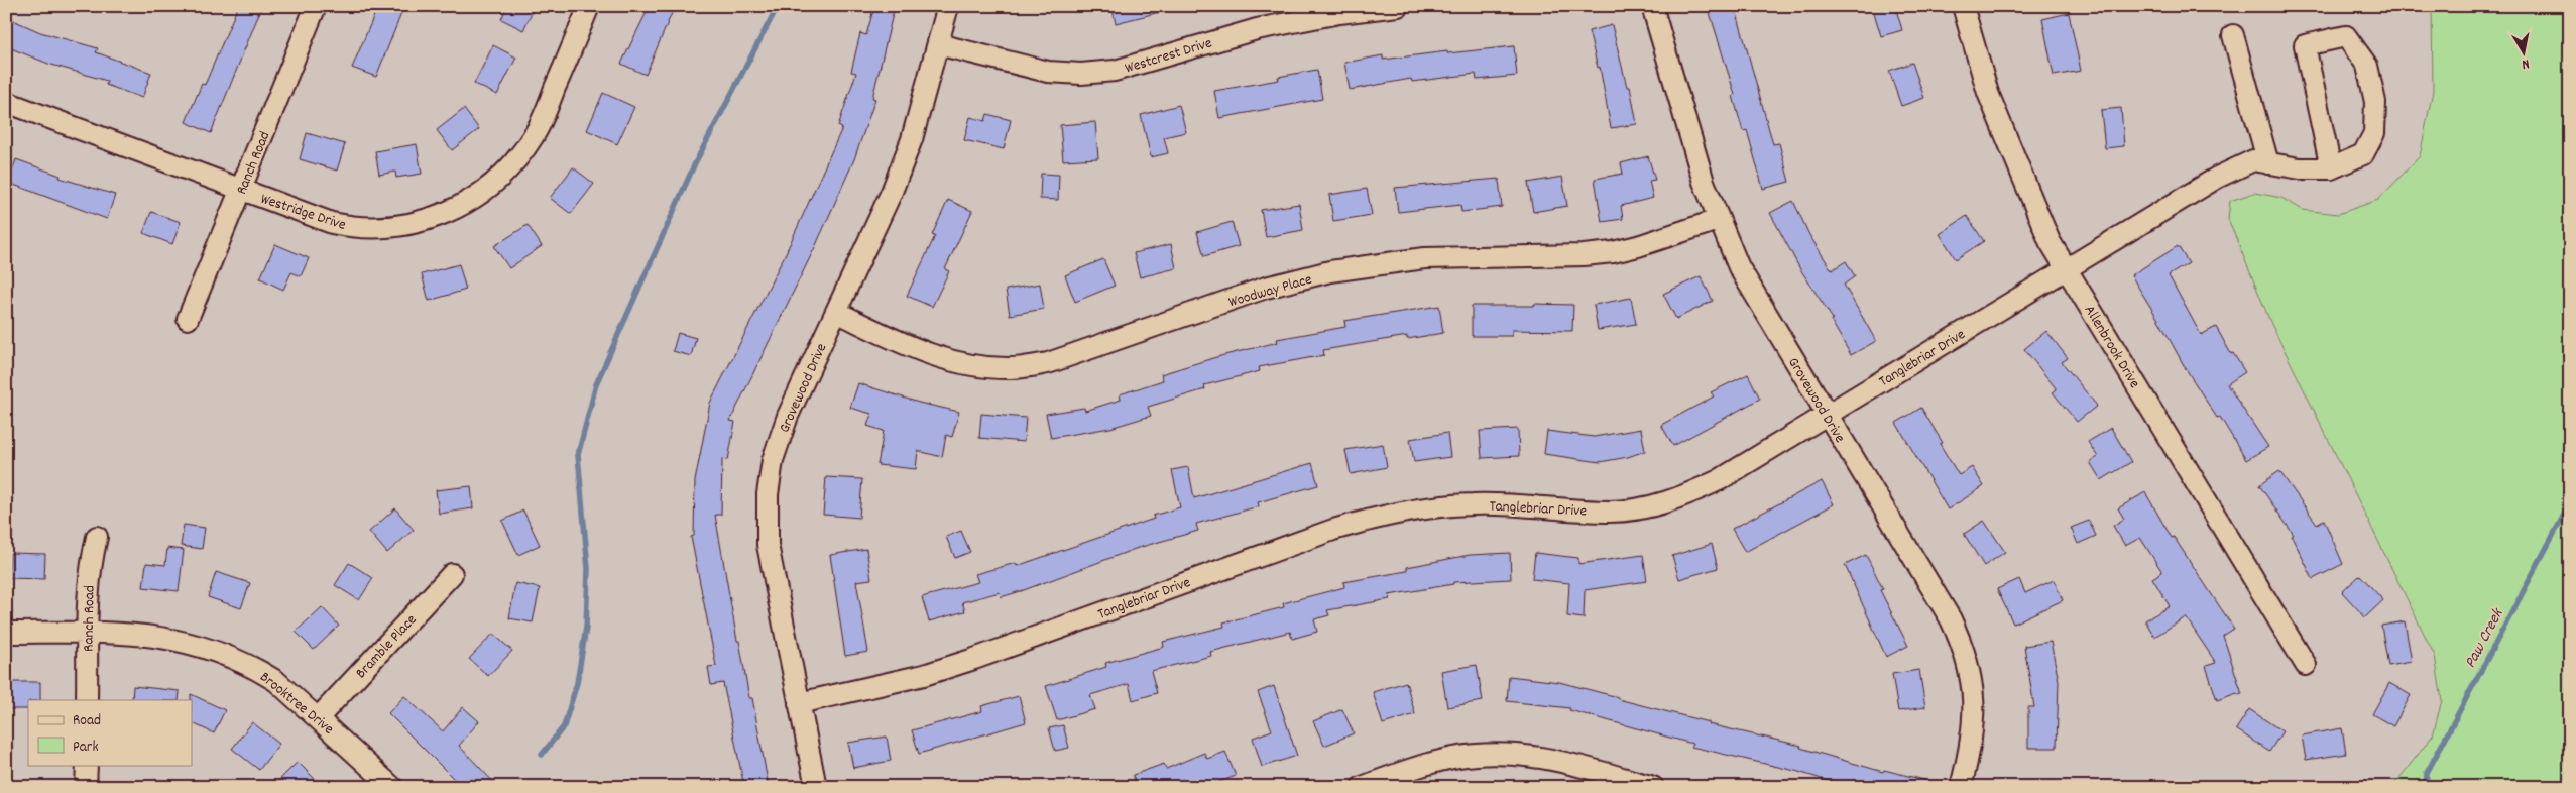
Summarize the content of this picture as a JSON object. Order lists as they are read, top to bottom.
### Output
{
  "streets": {
    "street": [
      "Westcrest Drive",
      "Ranch Road",
      "Westridge Drive",
      "Woodway Place",
      "Allenbrook Drive",
      "Tanglebriar Drive",
      "Grovewood Drive",
      "Bramble Place",
      "Brooktree Drive"
    ]
  },
  "crossings": [
    ["Westcrest Drive", "Grovewood Drive"],
    ["Ranch Road", "Westridge Drive"],
    ["Ranch Road", "Brooktree Drive"],
    ["Woodway Place", "Grovewood Drive"],
    ["Allenbrook Drive", "Tanglebriar Drive"],
    ["Tanglebriar Drive", "Grovewood Drive"],
    ["Bramble Place", "Brooktree Drive"]
  ],
  "water": ["Paw Creek"],
  "legend": ["Road", "Park"],
  "north": "bottom"
}
